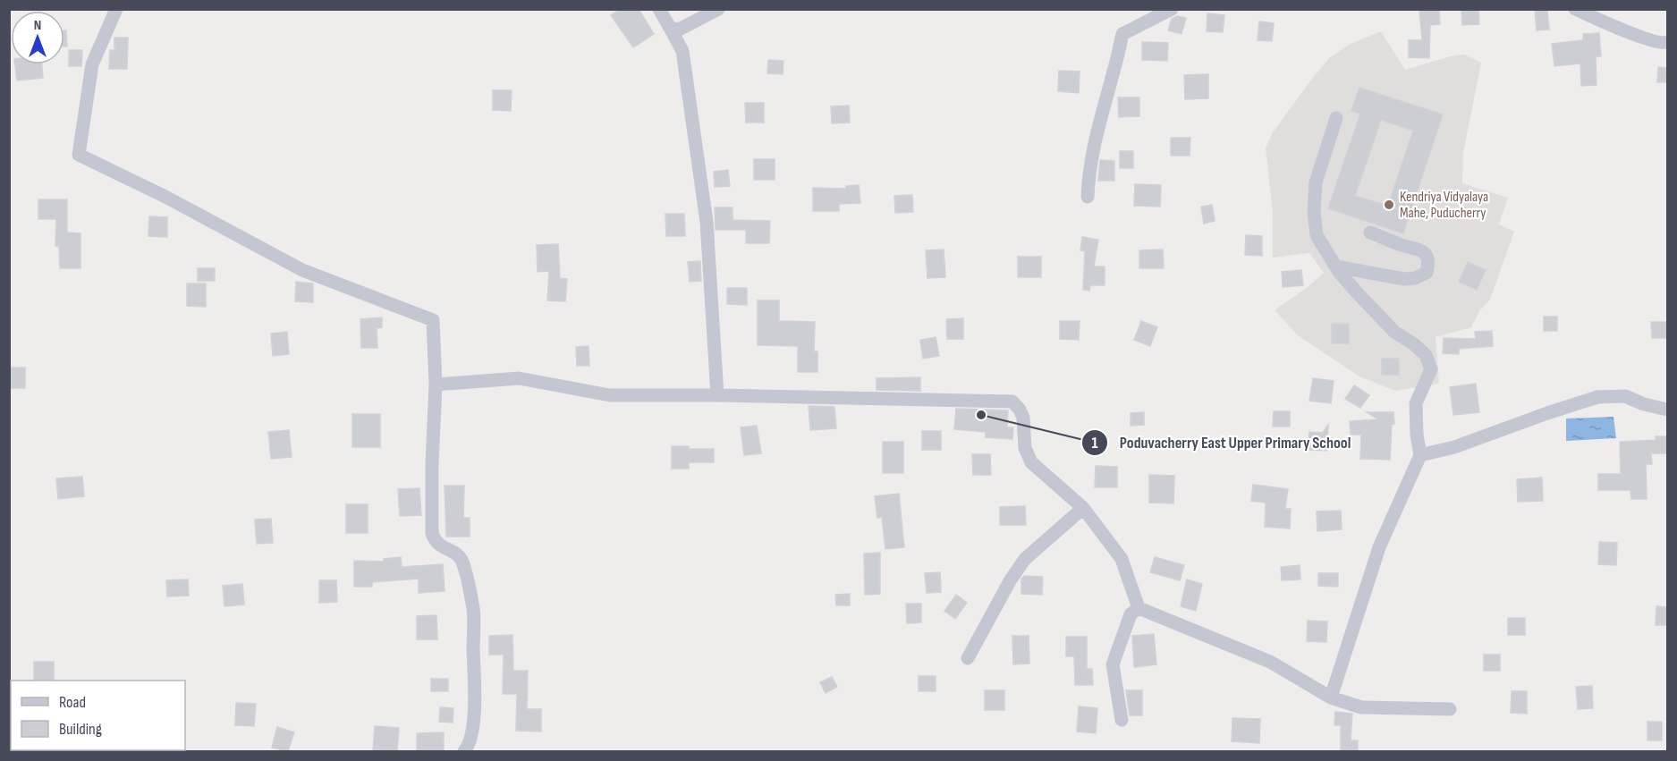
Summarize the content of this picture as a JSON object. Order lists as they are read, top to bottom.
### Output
{
  "places": ["Kendriya Vidyalaya Mahe, Puducherry", "Poduvacherry East Upper Primary School"],
  "legend": ["Road", "Building"],
  "north": "top"
}
